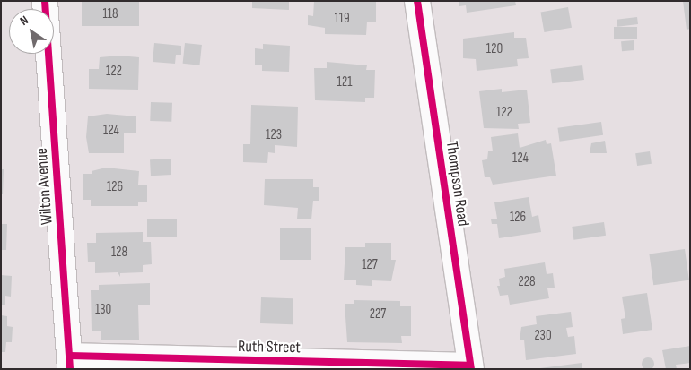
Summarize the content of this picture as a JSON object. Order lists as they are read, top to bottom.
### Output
{
  "streets": {
    "street": ["Thompson Road", "Wilton Avenue", "Ruth Street"]
  },
  "crossings": [
    ["Thompson Road", "Ruth Street"],
    ["Wilton Avenue", "Ruth Street"]
  ],
  "house_numbers": [
    "118",
    "119",
    "120",
    "122",
    "121",
    "122",
    "124",
    "123",
    "124",
    "126",
    "126",
    "128",
    "127",
    "228",
    "130",
    "227",
    "230"
  ],
  "north": "top left"
}
